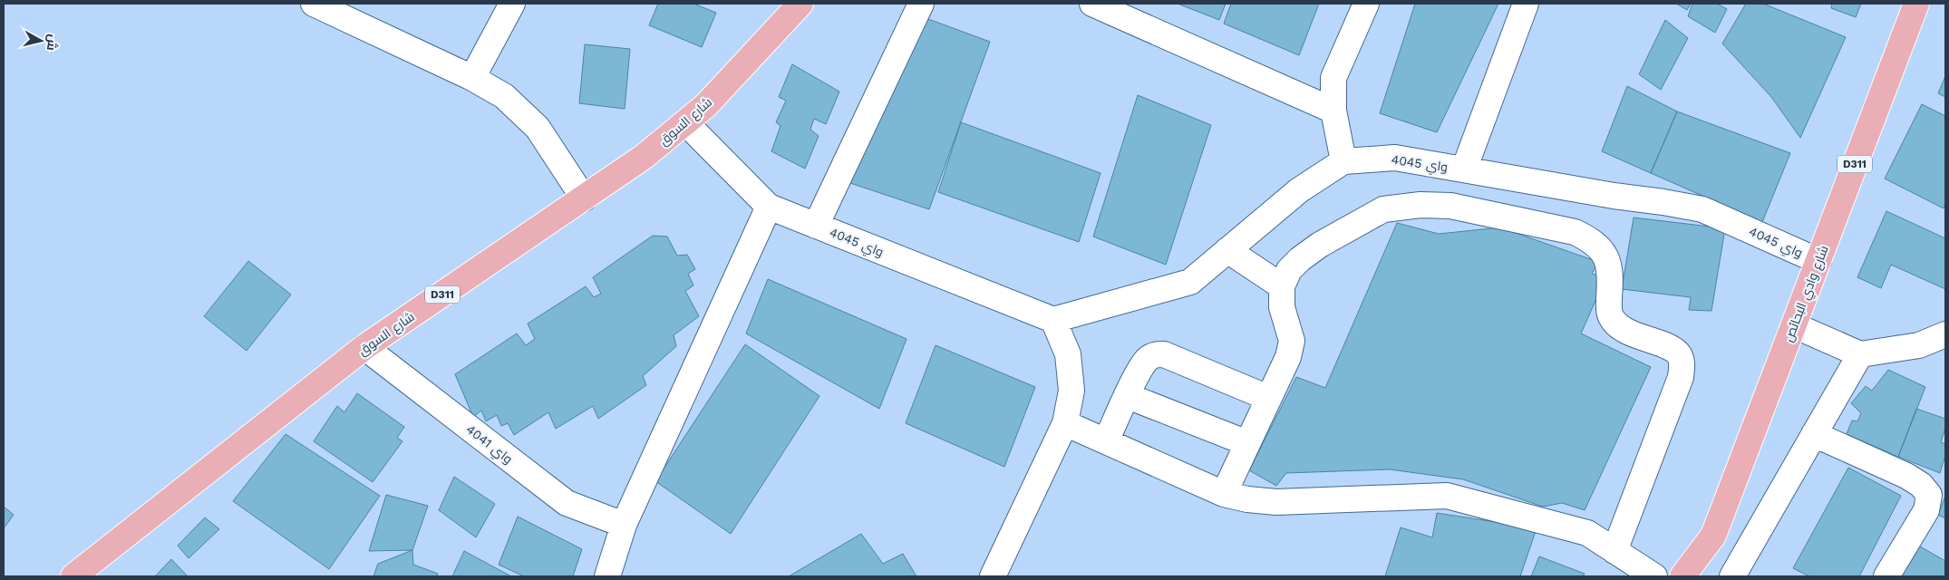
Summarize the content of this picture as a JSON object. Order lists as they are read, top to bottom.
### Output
{
  "streets": {
    "main road": ["شارع السوق", "D311", "شارع وادي البحائص"],
    "street": ["واي 4045", "واي 4041"]
  },
  "crossings": [
    ["شارع السوق", "واي 4045"],
    ["شارع السوق", "واي 4041"],
    ["واي 4045", "شارع وادي البحائص"]
  ],
  "north": "right"
}
